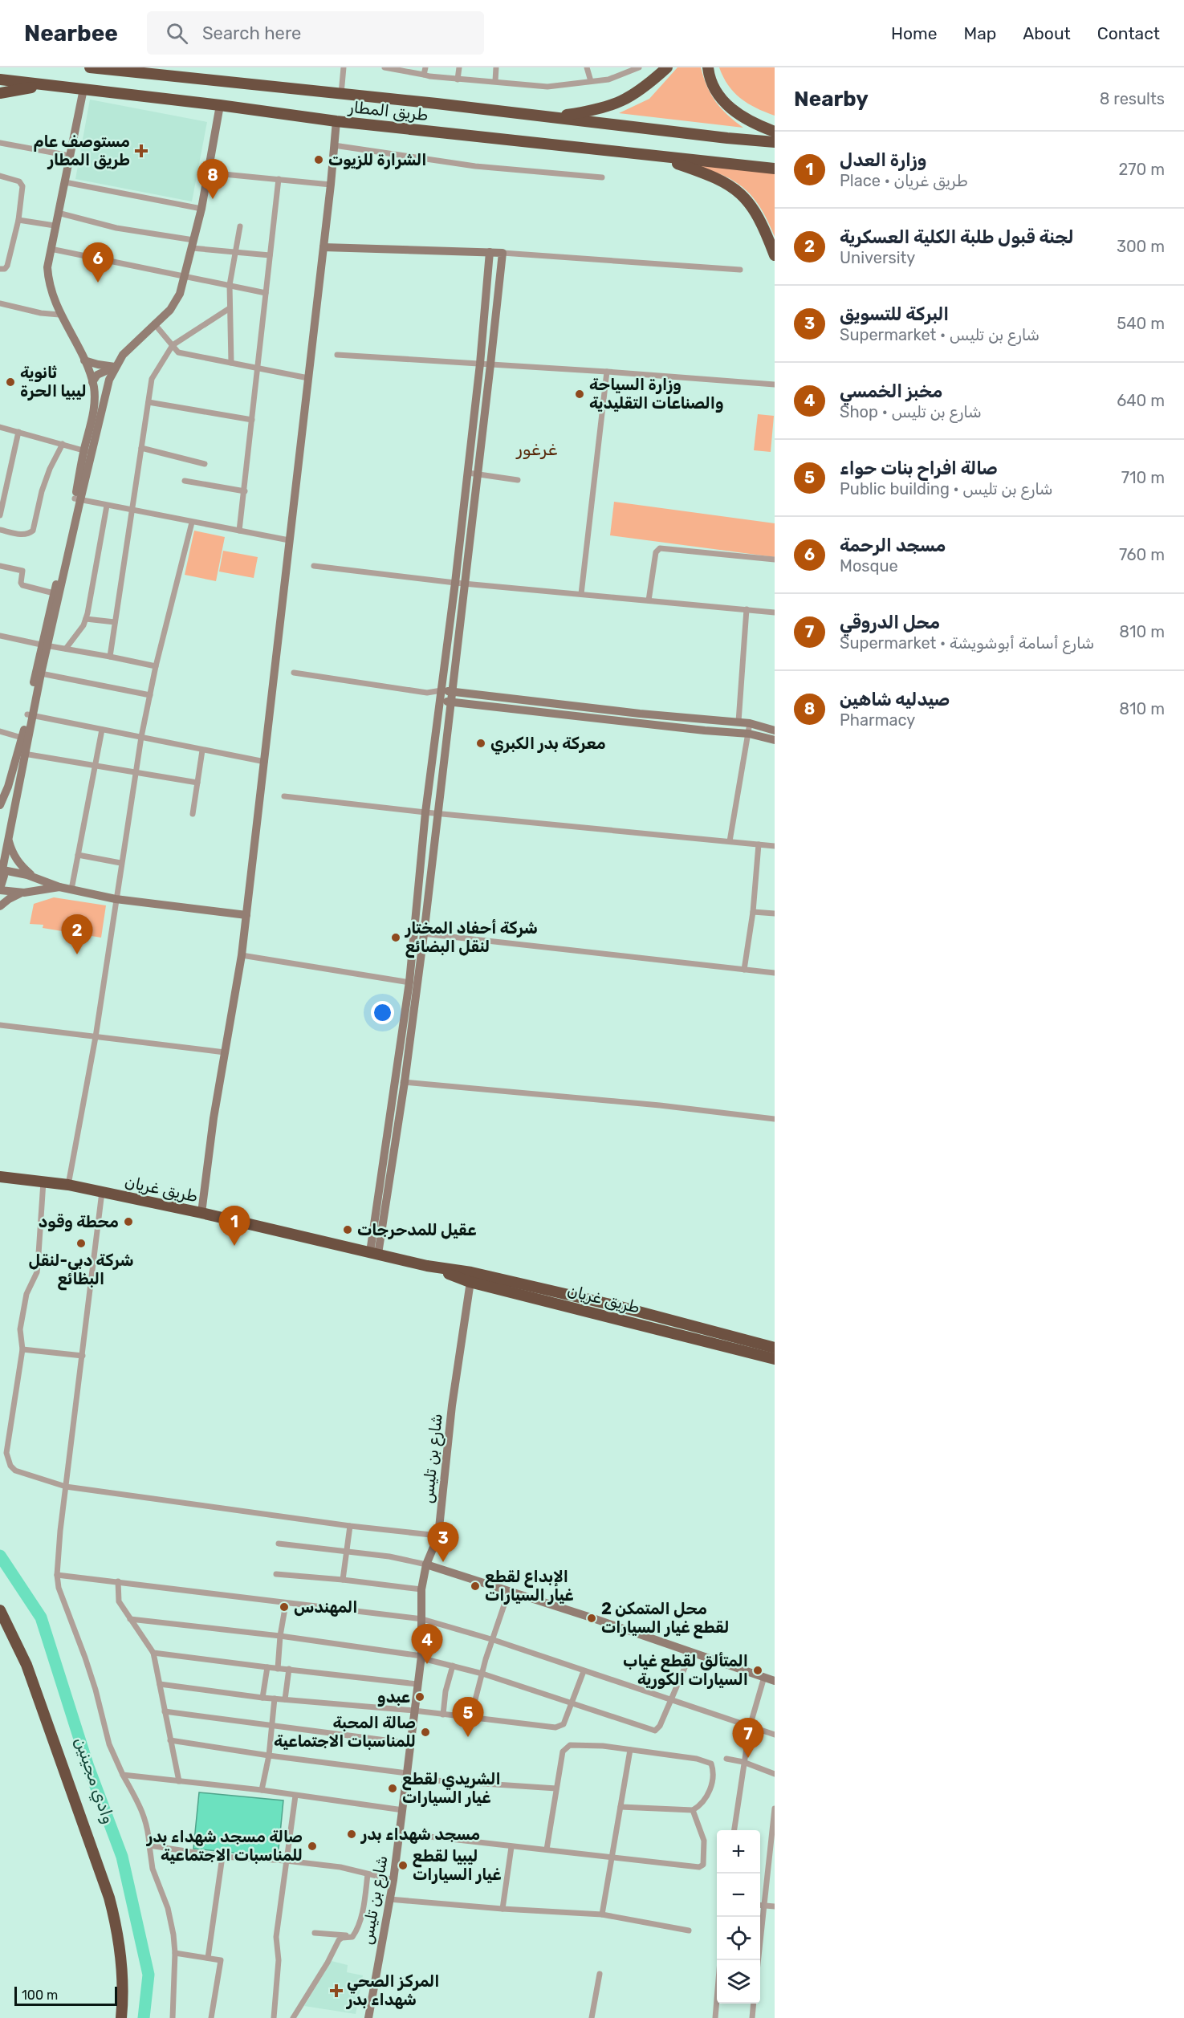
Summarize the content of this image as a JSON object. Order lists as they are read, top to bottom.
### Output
{
  "streets": {
    "highway": ["طريق المطار", "طريق غريان"],
    "street": ["شارع بن تليس"]
  },
  "crossings": [
    ["طريق غريان", "شارع بن تليس"]
  ],
  "districts": ["غرغور"],
  "water": ["وادي مجينين"],
  "places": {
    "health": ["مستوصف عام طريق المطار", "المركز الصحي شهداء بدر"],
    "other": [
      "الشرارة للزيوت",
      "ثانوية ليبيا الحرة",
      "وزارة السياحة والصناعات التقليدية",
      "معركة بدر الكبري",
      "شركة أحفاد المختار لنقل البضائع",
      "محطة وقود",
      "عقيل للمدحرجات",
      "شركة دبي-لنقل البظائع",
      "الإبداع لقطع غيار السيارات",
      "المهندس",
      "محل المتمكن 2 لقطع غيار السيارات",
      "المتألق لقطع غياب السيارات الكورية",
      "عبدو",
      "صالة المحبة للمناسبات الاجتماعية",
      "الشريدي لقطع غيار السيارات",
      "مسجد شهداء بدر",
      "صالة مسجد شهداء بدر للمناسبات الاجتماعية",
      "ليبيا لقطع غيار السيارات"
    ]
  },
  "scale_bar": "100 m",
  "page": {
    "header": "Nearbee",
    "search": "Search here",
    "nav": [
      "Home",
      "Map",
      "About",
      "Contact"
    ],
    "heading": ["Nearby", "8 results"],
    "list": [
      {
        "mark": "1",
        "name": "وزارة العدل",
        "note": "Place · طريق غريان",
        "value": "270 m"
      },
      {
        "mark": "2",
        "name": "لجنة قبول طلبة الكلية العسكرية",
        "note": "University",
        "value": "300 m"
      },
      {
        "mark": "3",
        "name": "البركة للتسويق",
        "note": "Supermarket · شارع بن تليس",
        "value": "540 m"
      },
      {
        "mark": "4",
        "name": "مخبز الخمسي",
        "note": "Shop · شارع بن تليس",
        "value": "640 m"
      },
      {
        "mark": "5",
        "name": "صالة افراح بنات حواء",
        "note": "Public building · شارع بن تليس",
        "value": "710 m"
      },
      {
        "mark": "6",
        "name": "مسجد الرحمة",
        "note": "Mosque",
        "value": "760 m"
      },
      {
        "mark": "7",
        "name": "محل الدروقي",
        "note": "Supermarket · شارع أسامة أبوشويشة",
        "value": "810 m"
      },
      {
        "mark": "8",
        "name": "صيدليه شاهين",
        "note": "Pharmacy",
        "value": "810 m"
      }
    ],
    "pins": [
      "8",
      "6",
      "2",
      "1",
      "3",
      "4",
      "5",
      "7"
    ],
    "map_buttons": ["+", "−"],
    "scale": "100 m"
  }
}
